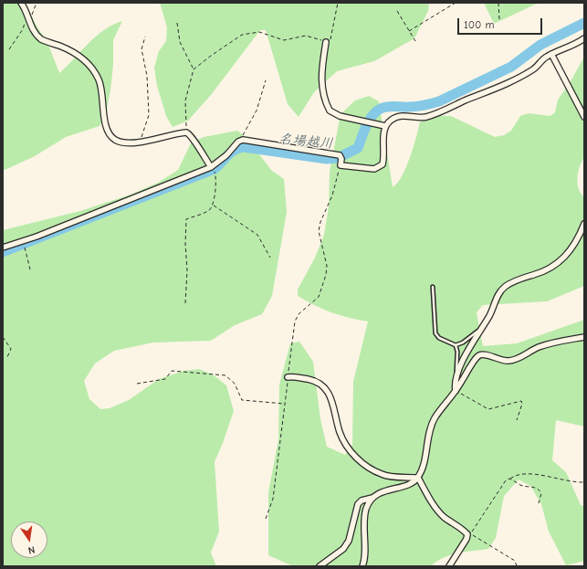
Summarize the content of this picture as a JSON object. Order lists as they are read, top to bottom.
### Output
{
  "water": ["名場越川"],
  "scale_bar": "100 m",
  "north": "bottom"
}
